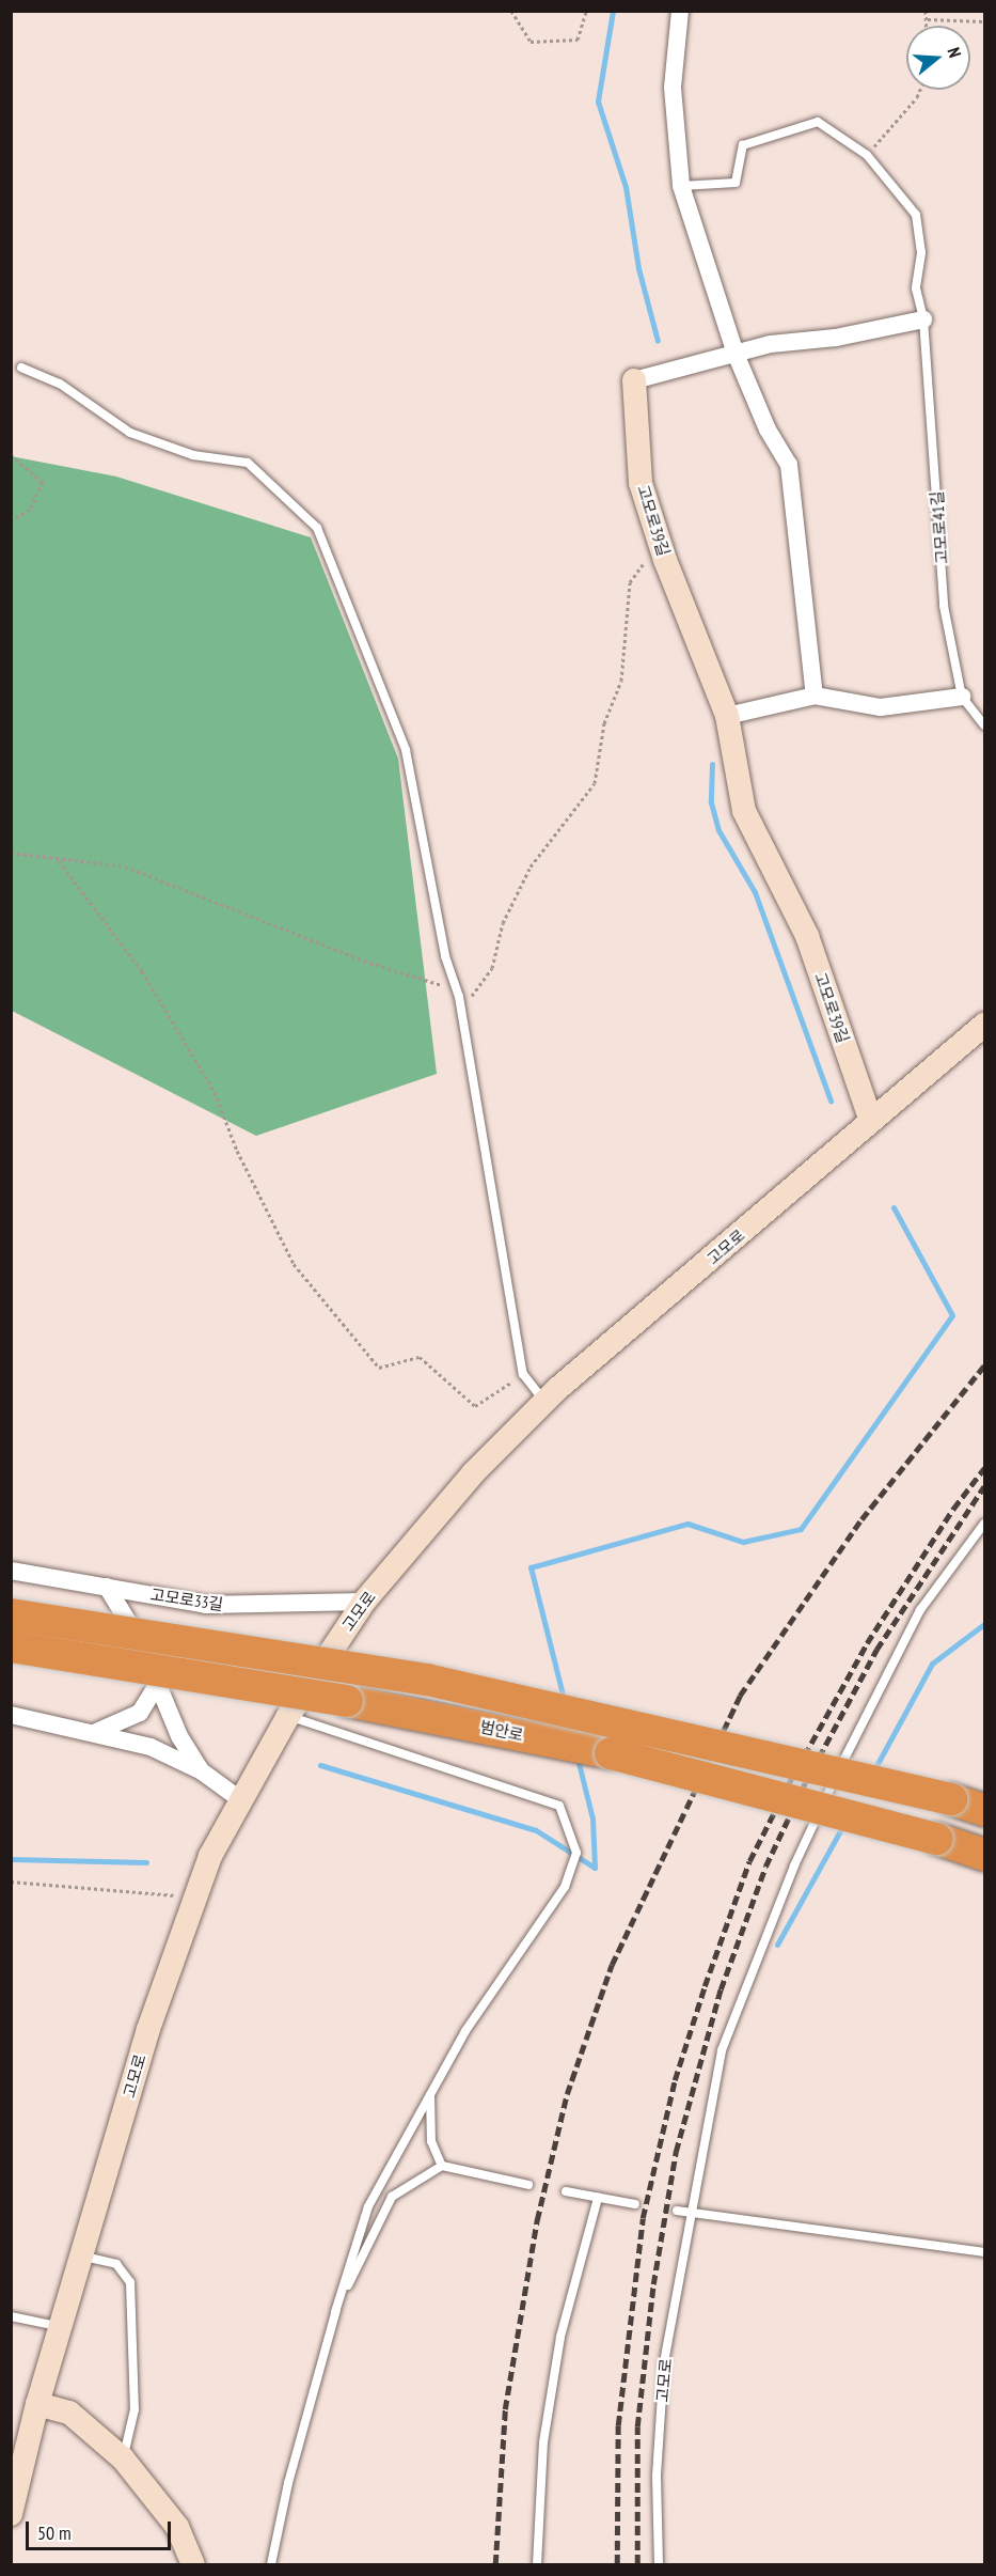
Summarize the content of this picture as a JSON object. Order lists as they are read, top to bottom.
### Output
{
  "streets": {
    "highway": ["범안로"],
    "main road": ["고모로39길", "고모로"],
    "street": ["고모로33길"],
    "lane": ["고모로41길"]
  },
  "crossings": [
    ["고모로39길", "고모로"],
    ["고모로", "고모로33길"]
  ],
  "scale_bar": "50 m",
  "north": "right"
}
